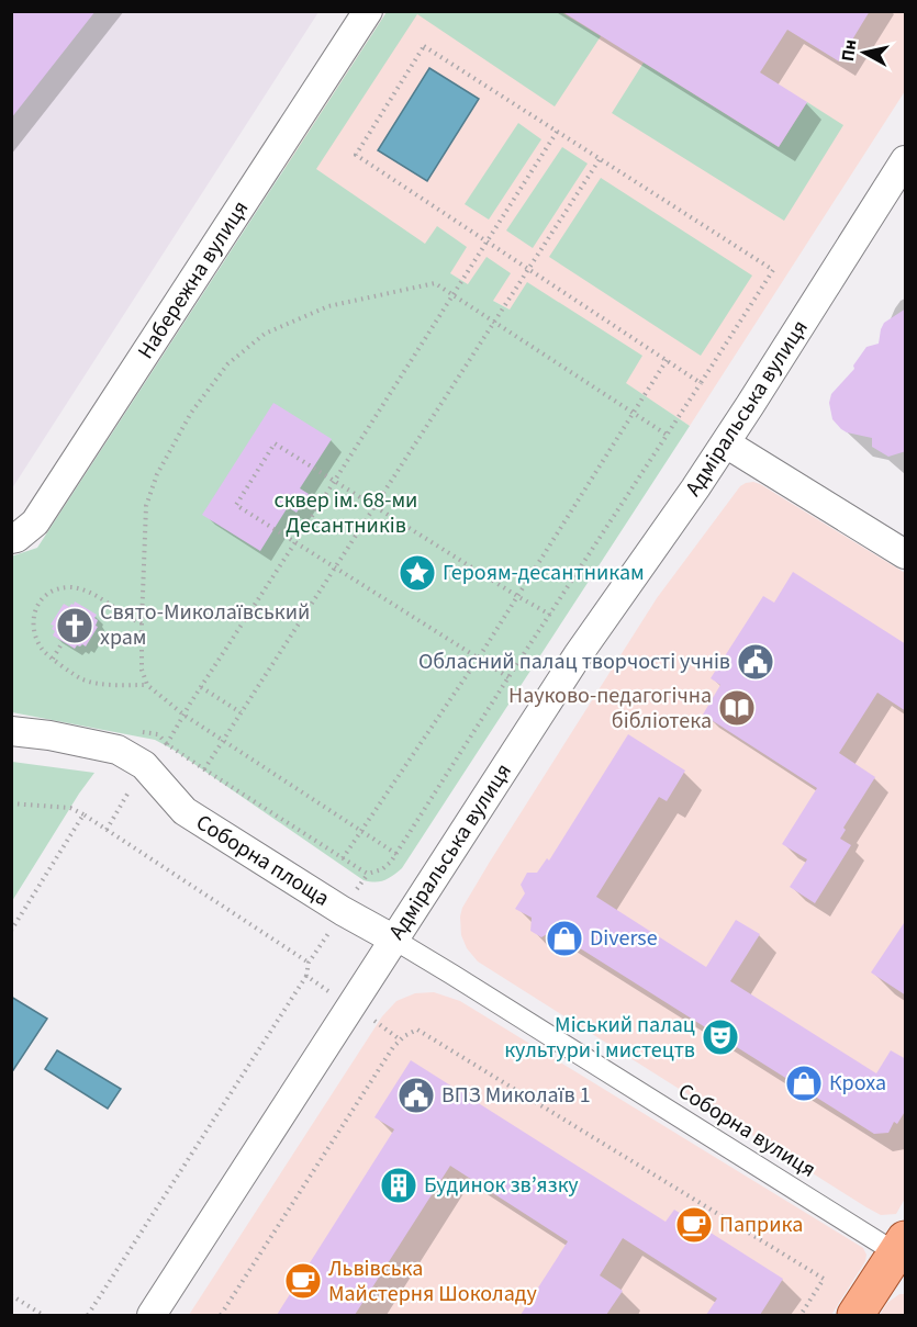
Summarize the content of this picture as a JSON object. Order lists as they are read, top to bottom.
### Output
{
  "streets": {
    "street": [
      "Набережна вулиця",
      "Адміральська вулиця",
      "Соборна площа",
      "Соборна вулиця"
    ]
  },
  "crossings": [
    ["Адміральська вулиця", "Соборна площа"],
    ["Адміральська вулиця", "Соборна вулиця"],
    ["Соборна площа", "Соборна вулиця"]
  ],
  "parks": ["сквер ім. 68-ми Десантників"],
  "places": {
    "place": ["Героям-десантникам"],
    "church": ["Свято-Миколаївський храм"],
    "public building": ["Обласний палац творчості учнів", "ВПЗ Миколаїв 1"],
    "library": ["Науково-педагогічна бібліотека"],
    "shop": ["Diverse", "Кроха"],
    "theatre": ["Міський палац культури і мистецтв"],
    "building": ["Будинок зв’язку"],
    "cafe": ["Паприка", "Львівська Майстерня Шоколаду"]
  },
  "north": "left"
}
